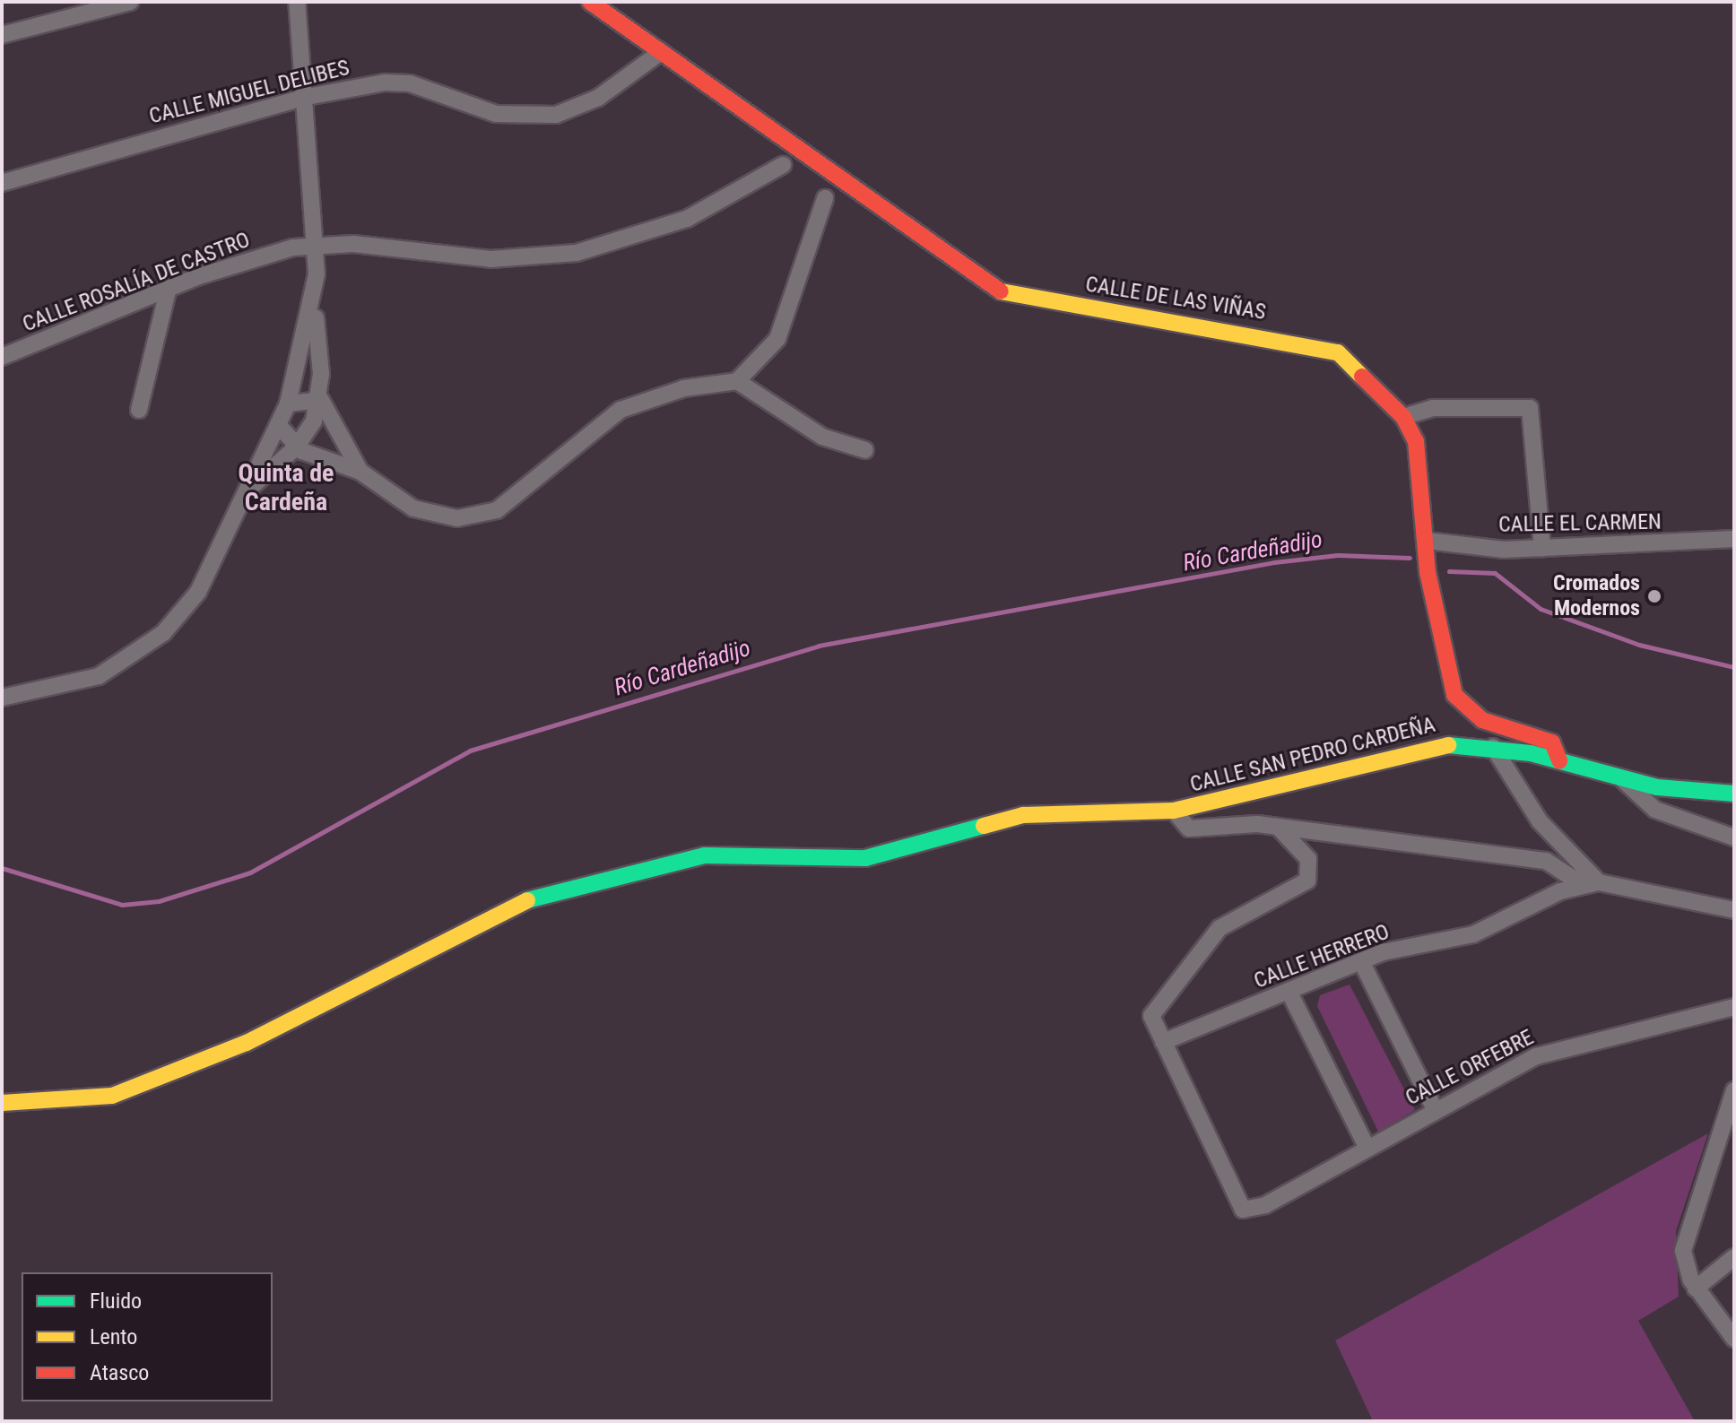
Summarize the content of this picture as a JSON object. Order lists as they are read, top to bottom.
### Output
{
  "streets": {
    "main road": ["CALLE DE LAS VIÑAS", "CALLE SAN PEDRO CARDEÑA"],
    "street": [
      "CALLE MIGUEL DELIBES",
      "CALLE ROSALÍA DE CASTRO",
      "CALLE EL CARMEN",
      "CALLE HERRERO",
      "CALLE ORFEBRE"
    ]
  },
  "crossings": [
    ["CALLE MIGUEL DELIBES", "CALLE DE LAS VIÑAS"],
    ["CALLE DE LAS VIÑAS", "CALLE EL CARMEN"],
    ["CALLE DE LAS VIÑAS", "CALLE SAN PEDRO CARDEÑA"],
    ["CALLE HERRERO", "CALLE ORFEBRE"]
  ],
  "districts": ["Quinta de Cardeña"],
  "water": ["Río Cardeñadijo"],
  "places": ["Cromados Modernos"],
  "legend": ["Fluido", "Lento", "Atasco"]
}
